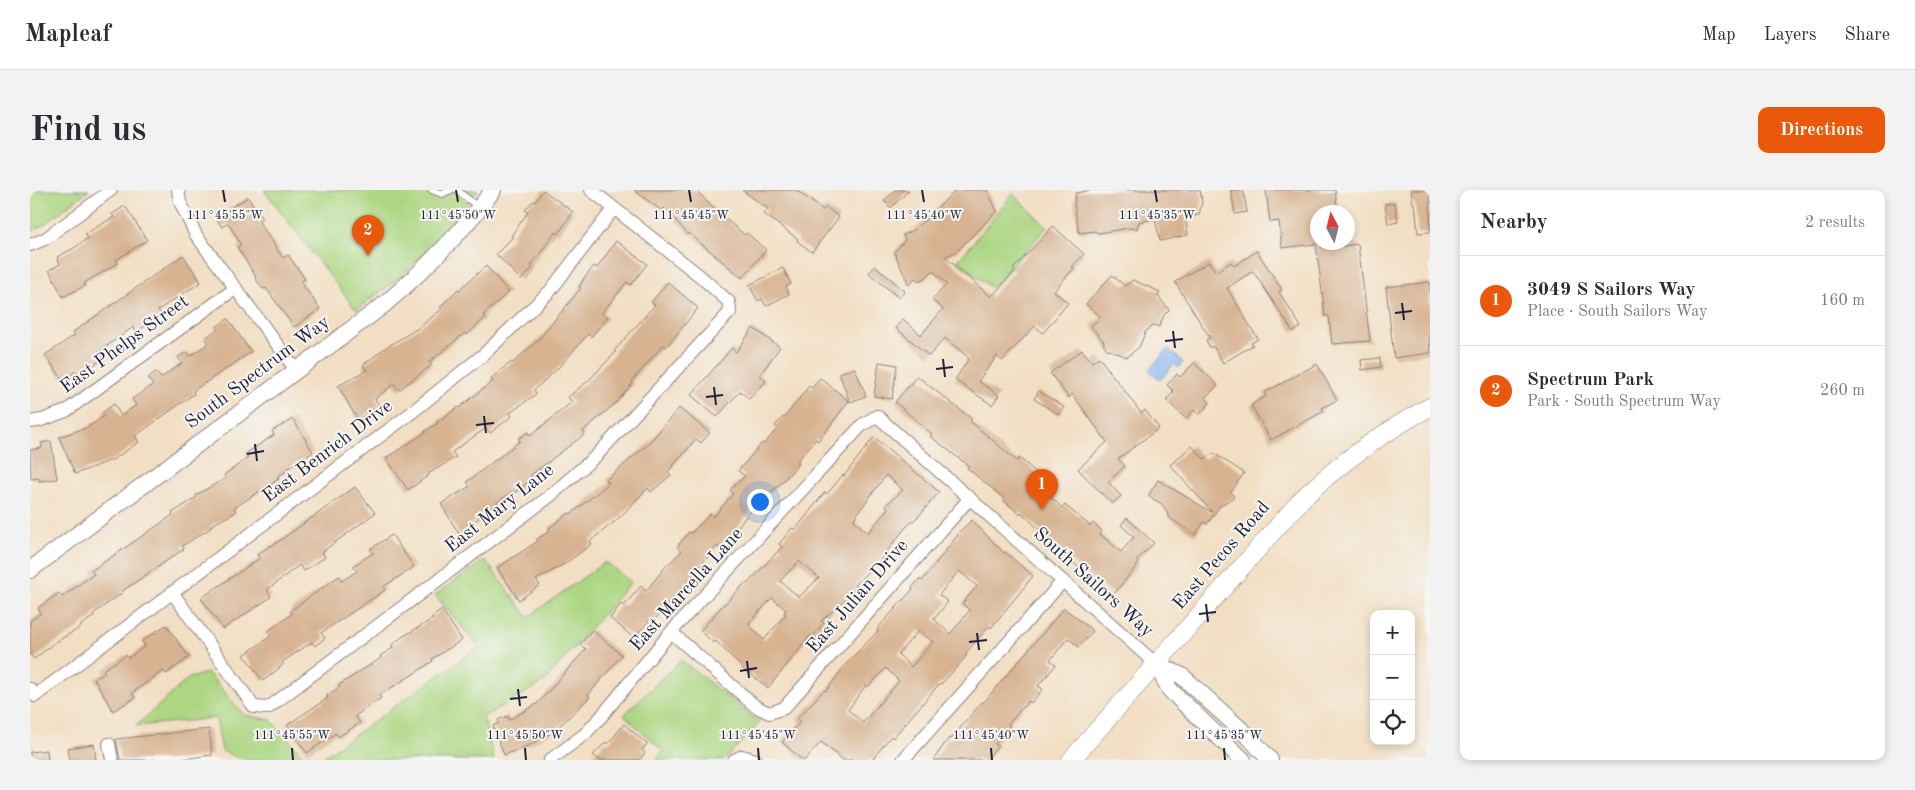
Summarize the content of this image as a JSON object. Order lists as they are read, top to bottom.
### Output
{
  "streets": {
    "main road": ["East Pecos Road"],
    "street": [
      "East Phelps Street",
      "South Spectrum Way",
      "East Benrich Drive",
      "East Mary Lane",
      "South Sailors Way",
      "East Marcella Lane",
      "East Julian Drive"
    ]
  },
  "crossings": [
    ["East Benrich Drive", "East Mary Lane"],
    ["East Pecos Road", "South Sailors Way"],
    ["South Sailors Way", "East Marcella Lane"],
    ["South Sailors Way", "East Julian Drive"],
    ["East Marcella Lane", "East Julian Drive"]
  ],
  "north": "top",
  "page": {
    "header": "Mapleaf",
    "nav": ["Map", "Layers", "Share"],
    "buttons": "Directions",
    "title": "Find us",
    "heading": ["Nearby", "2 results"],
    "pins": ["2", "1"],
    "list": [
      {
        "mark": "1",
        "name": "3049 S Sailors Way",
        "note": "Place · South Sailors Way",
        "value": "160 m"
      },
      {
        "mark": "2",
        "name": "Spectrum Park",
        "note": "Park · South Spectrum Way",
        "value": "260 m"
      }
    ],
    "map_buttons": ["+", "−"]
  },
  "coordinates": [
    "111°45'55\"W",
    "111°45'50\"W",
    "111°45'45\"W",
    "111°45'40\"W",
    "111°45'35\"W"
  ]
}
